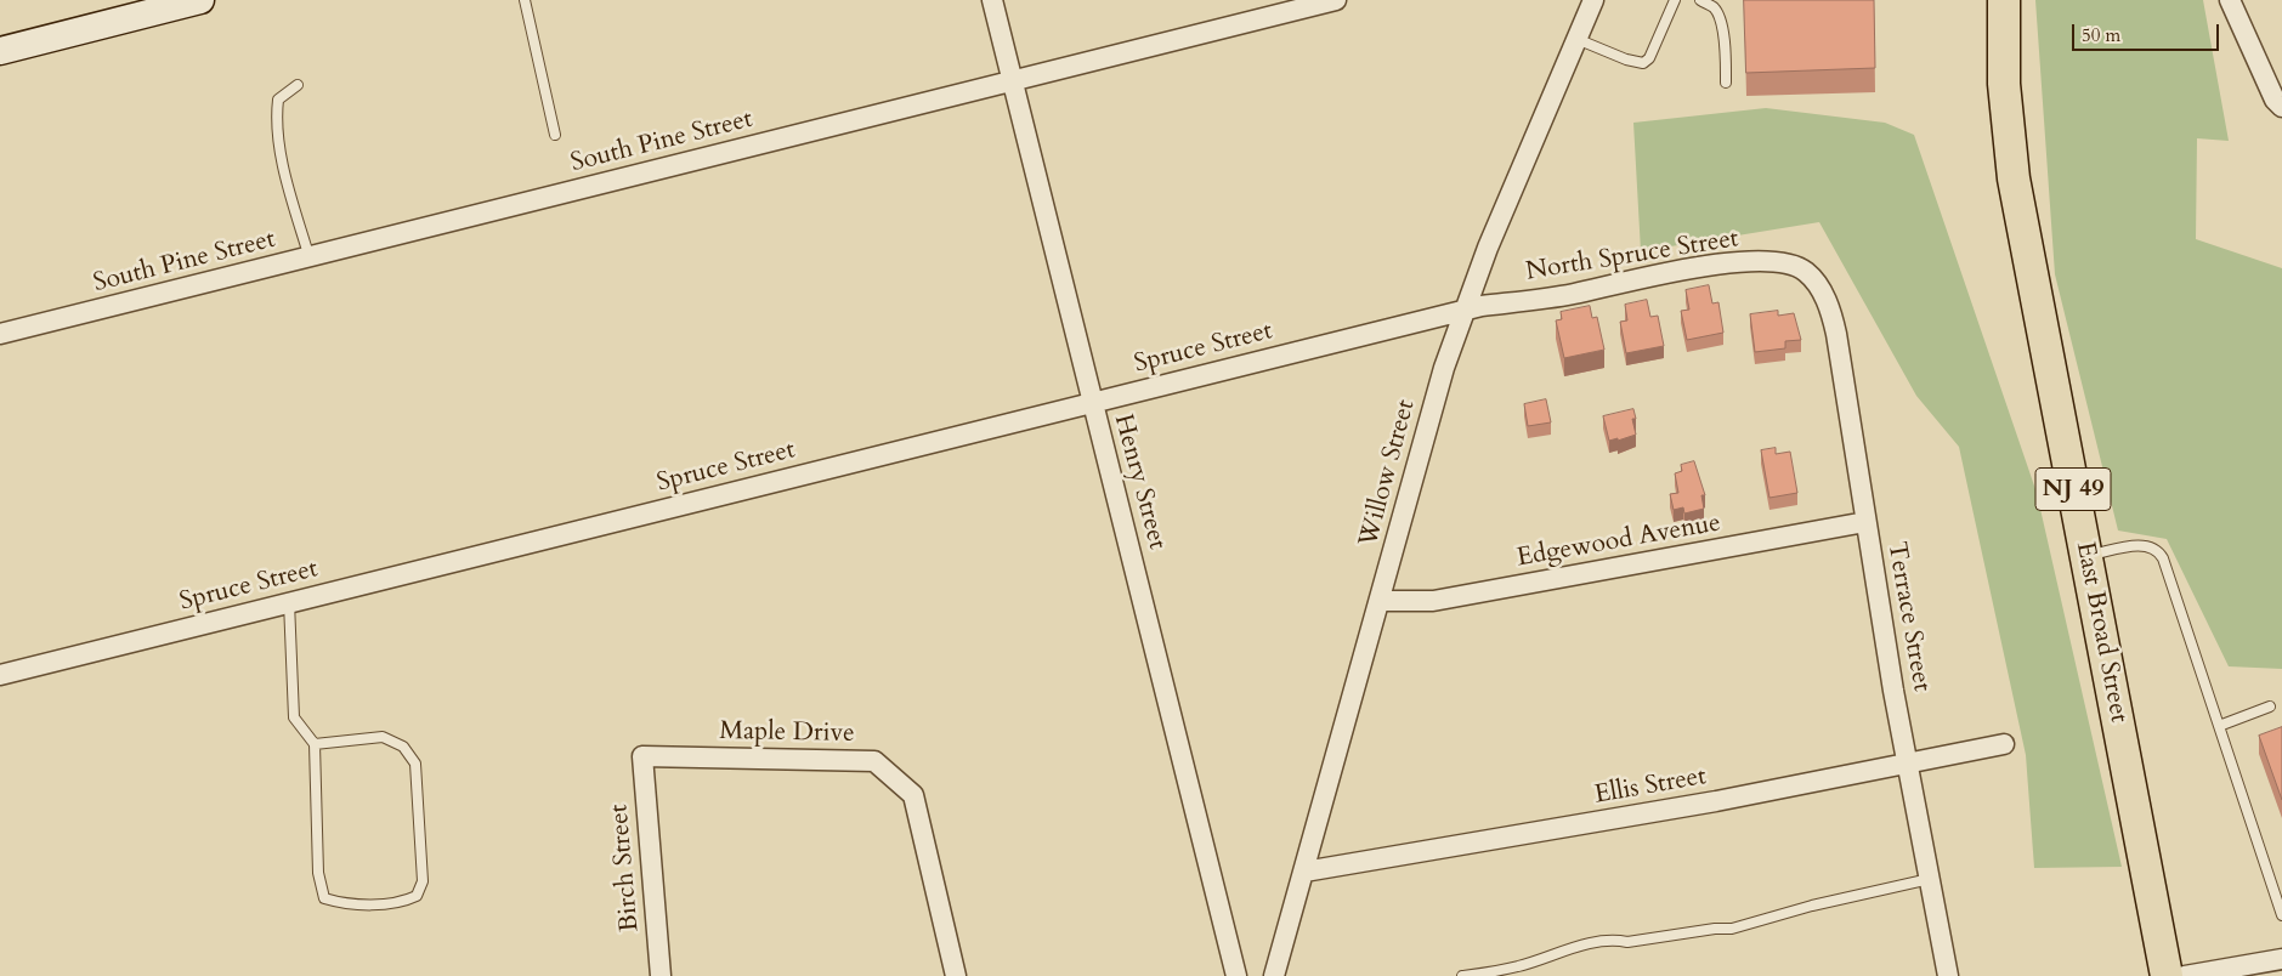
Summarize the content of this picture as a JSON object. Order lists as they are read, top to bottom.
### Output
{
  "streets": {
    "highway": ["NJ 49", "East Broad Street"],
    "street": [
      "South Pine Street",
      "North Spruce Street",
      "Spruce Street",
      "Willow Street",
      "Henry Street",
      "Edgewood Avenue",
      "Terrace Street",
      "Maple Drive",
      "Ellis Street",
      "Birch Street"
    ]
  },
  "crossings": [
    ["South Pine Street", "Henry Street"],
    ["North Spruce Street", "Spruce Street"],
    ["North Spruce Street", "Willow Street"],
    ["North Spruce Street", "Terrace Street"],
    ["Spruce Street", "Willow Street"],
    ["Spruce Street", "Henry Street"],
    ["Willow Street", "Edgewood Avenue"],
    ["Willow Street", "Ellis Street"],
    ["Edgewood Avenue", "Terrace Street"],
    ["Terrace Street", "Ellis Street"],
    ["Maple Drive", "Birch Street"]
  ],
  "scale_bar": "50 m"
}
